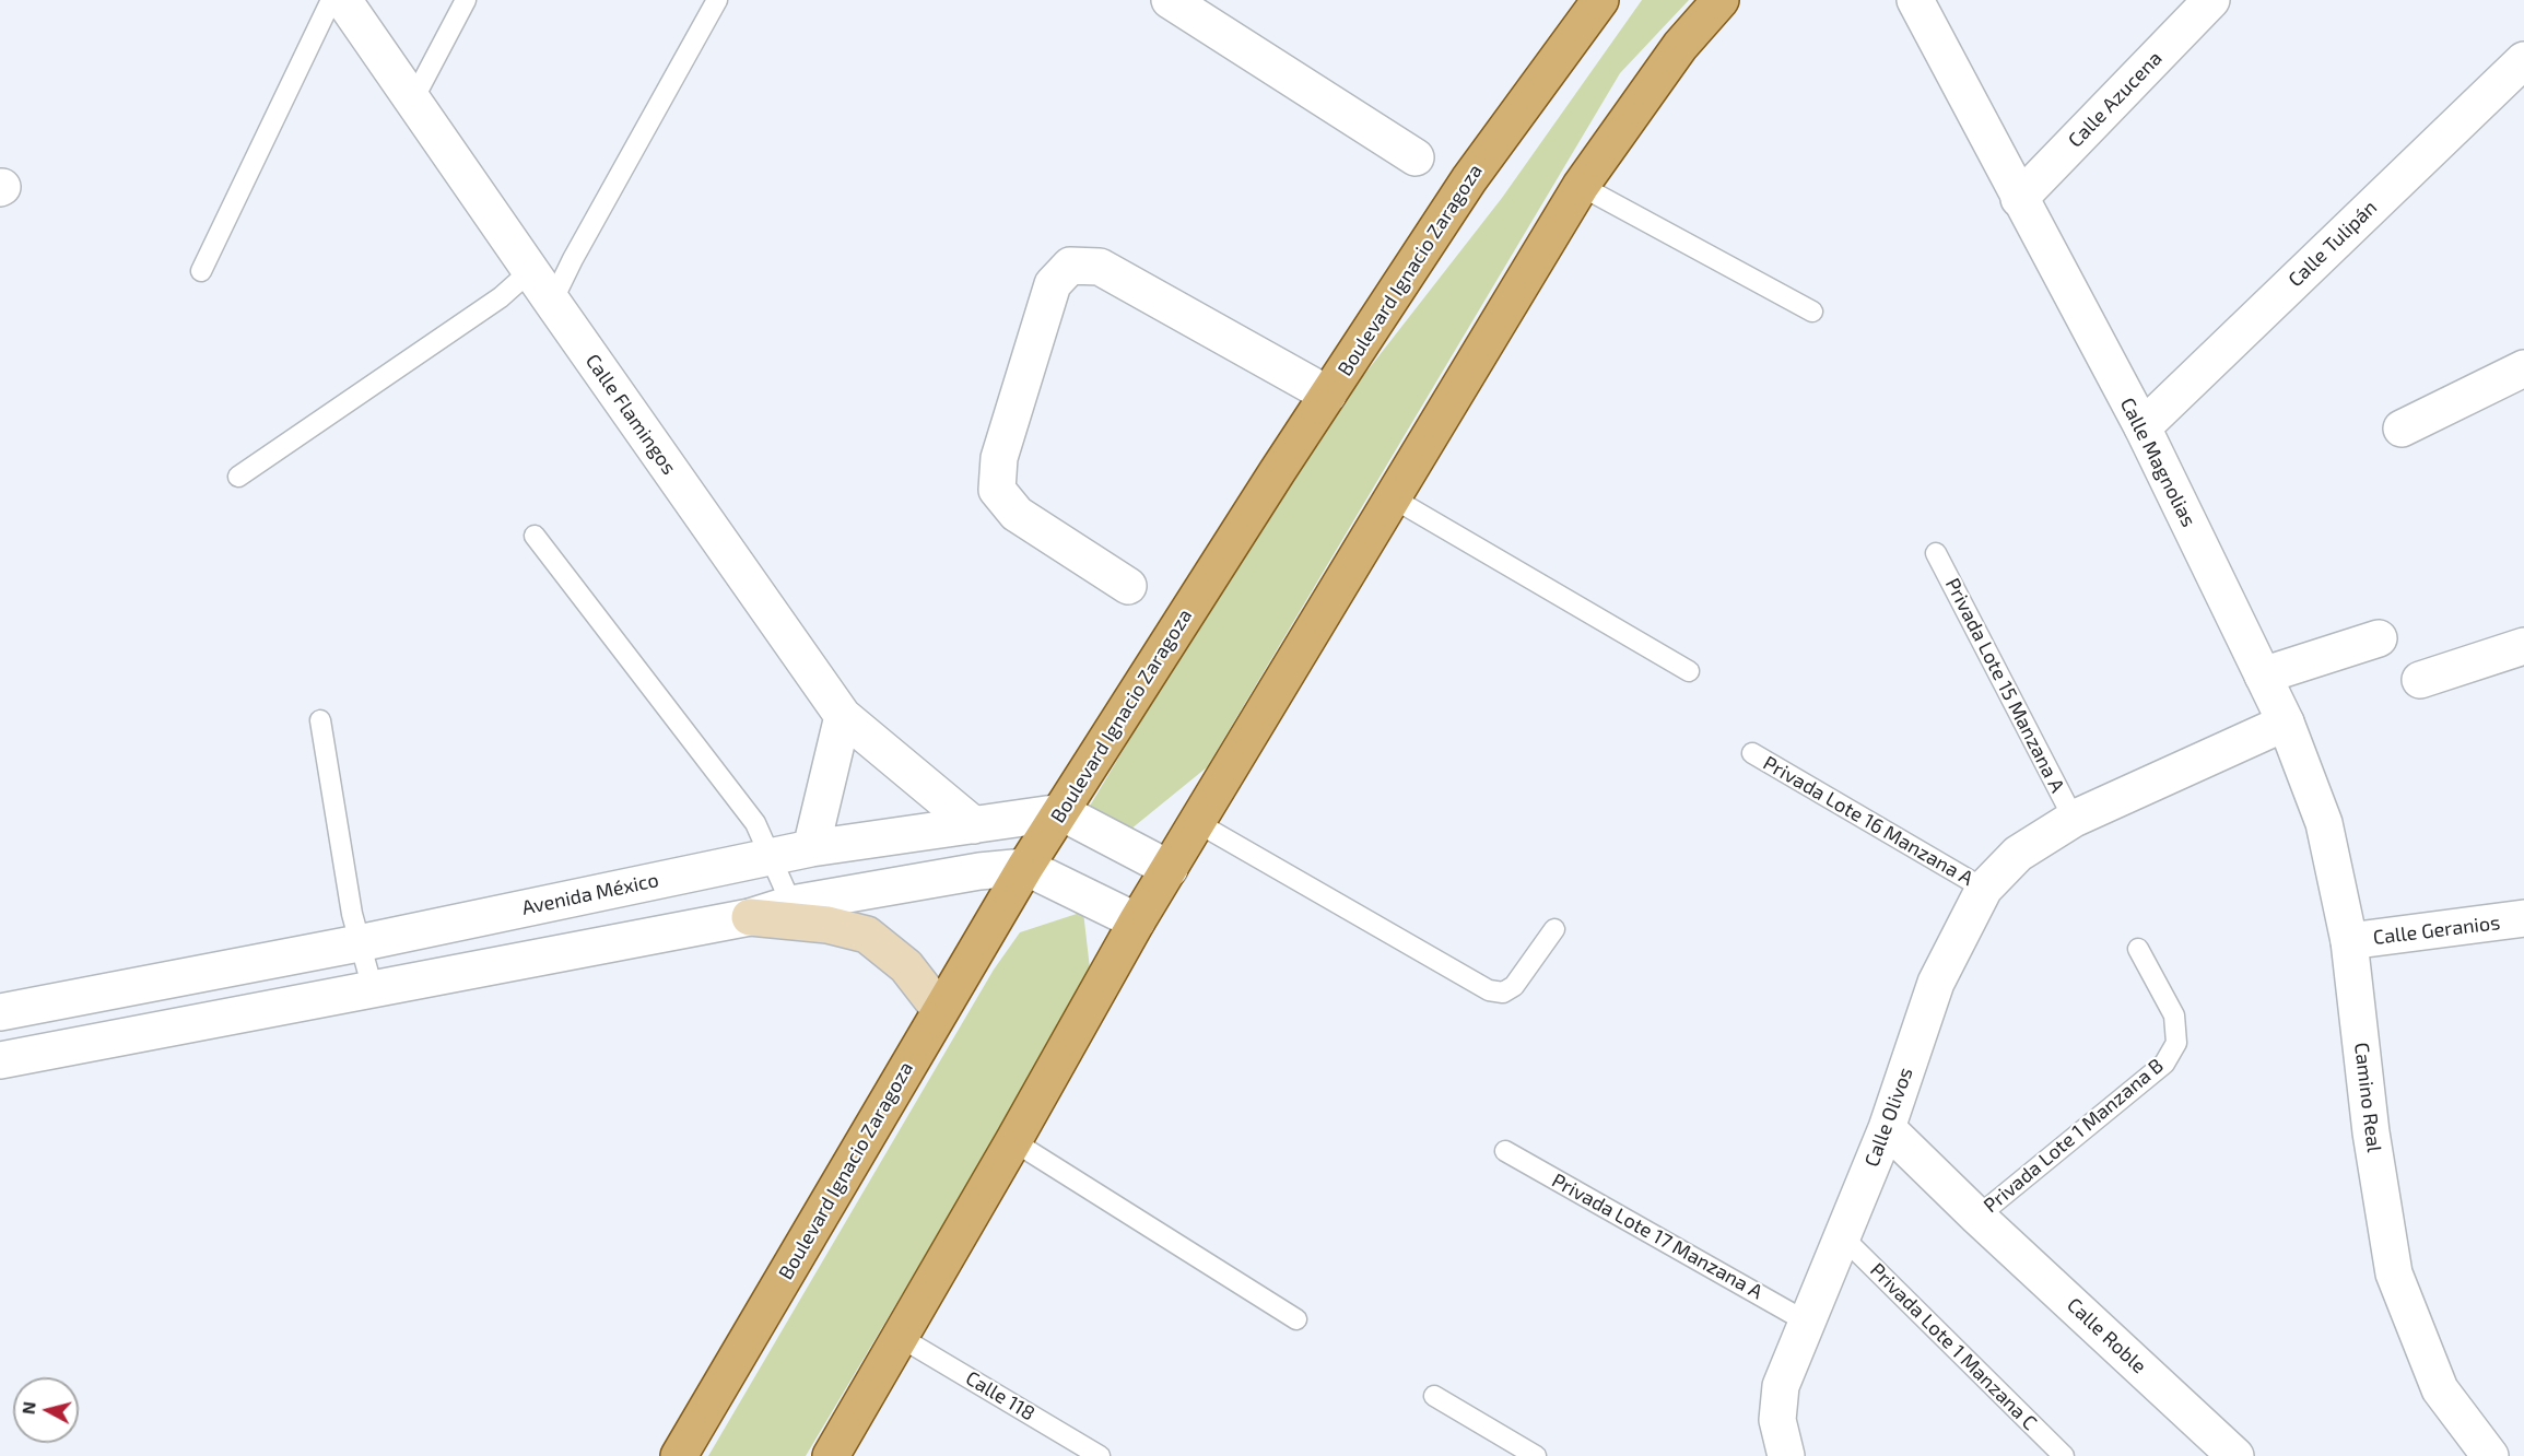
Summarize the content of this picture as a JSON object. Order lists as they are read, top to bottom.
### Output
{
  "streets": {
    "main road": ["Boulevard Ignacio Zaragoza"],
    "street": [
      "Calle Azucena",
      "Calle Tulipán",
      "Calle Flamingos",
      "Calle Magnolias",
      "Avenida México",
      "Calle Geranios",
      "Camino Real",
      "Calle Olivos",
      "Calle Roble"
    ],
    "lane": [
      "Privada Lote 15 Manzana A",
      "Privada Lote 16 Manzana A",
      "Privada Lote 1 Manzana B",
      "Privada Lote 17 Manzana A",
      "Privada Lote 1 Manzana C",
      "Calle 118"
    ]
  },
  "crossings": [
    ["Calle Azucena", "Calle Magnolias"],
    ["Calle Tulipán", "Calle Magnolias"],
    ["Boulevard Ignacio Zaragoza", "Avenida México"],
    ["Calle Flamingos", "Avenida México"],
    ["Calle Magnolias", "Camino Real"],
    ["Privada Lote 15 Manzana A", "Calle Olivos"],
    ["Privada Lote 16 Manzana A", "Calle Olivos"],
    ["Calle Geranios", "Camino Real"],
    ["Calle Olivos", "Privada Lote 17 Manzana A"],
    ["Calle Olivos", "Calle Roble"],
    ["Calle Olivos", "Privada Lote 1 Manzana C"],
    ["Privada Lote 1 Manzana B", "Calle Roble"]
  ],
  "north": "left"
}
